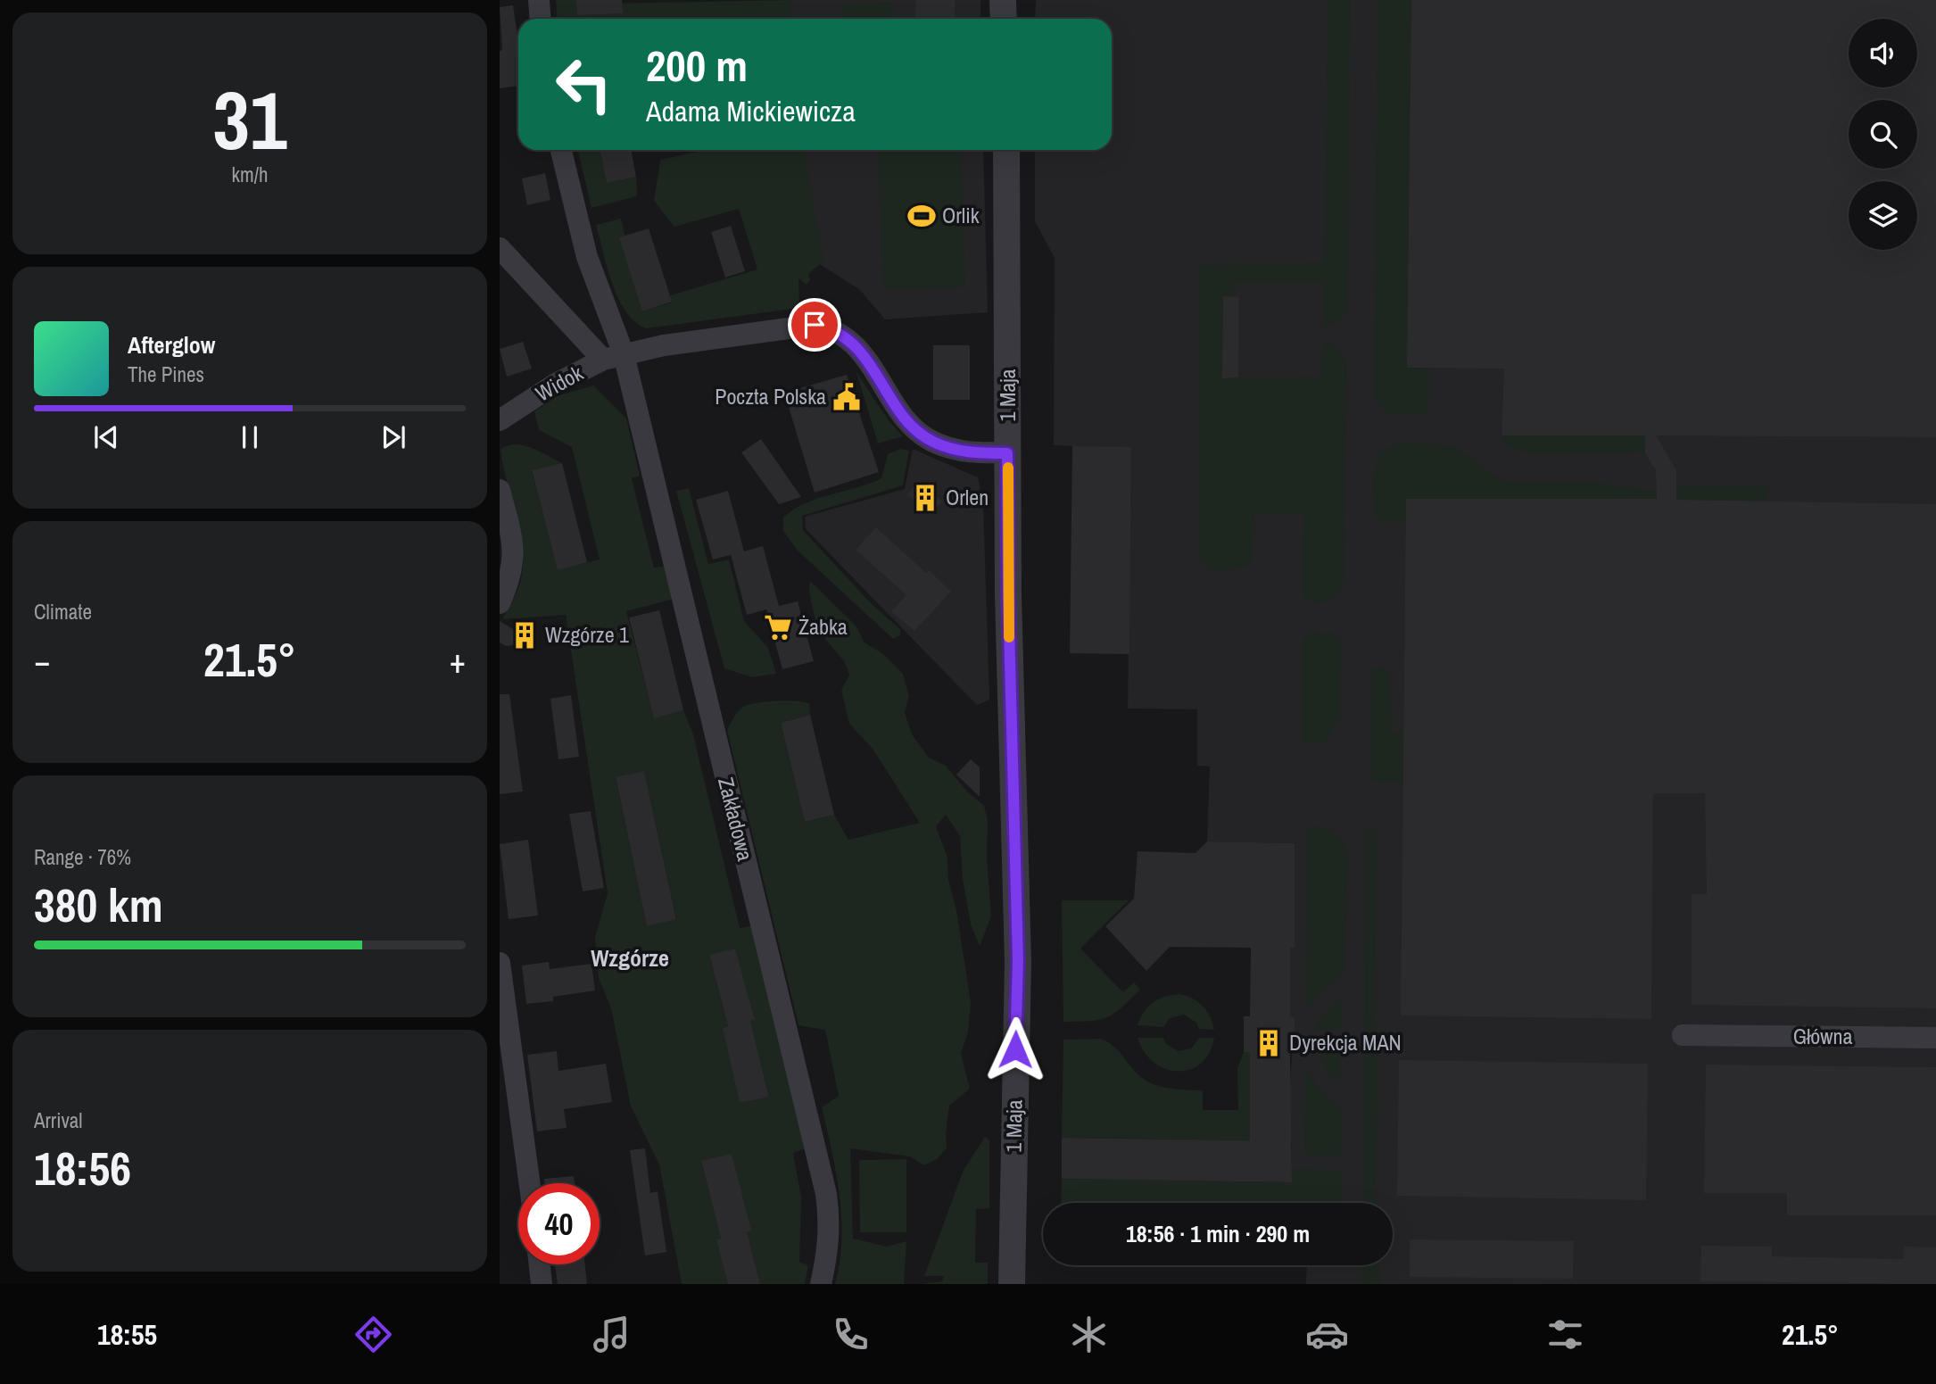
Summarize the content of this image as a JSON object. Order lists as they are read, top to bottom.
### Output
{
  "streets": {
    "street": [
      "Widok",
      "1 Maja",
      "Zakładowa",
      "Główna"
    ]
  },
  "crossings": [
    ["Widok", "1 Maja"],
    ["Widok", "Zakładowa"]
  ],
  "districts": ["Wzgórze"],
  "places": {
    "sports": ["Orlik"],
    "public building": ["Poczta Polska"],
    "building": ["Orlen", "Wzgórze 1", "Dyrekcja MAN"],
    "supermarket": ["Żabka"]
  },
  "page": {
    "tile": [
      ["31", "km/h"],
      "Climate",
      ["Range · 76%", "380 km"],
      ["Arrival", "18:56"]
    ],
    "turn": ["200 m", "Adama Mickiewicza"],
    "song": ["Afterglow", "The Pines"],
    "heat": ["−", "21.5°", "+"],
    "limit": "40",
    "trip": "18:56 · 1 min · 290 m",
    "tabs": ["18:55", "21.5°"]
  }
}
